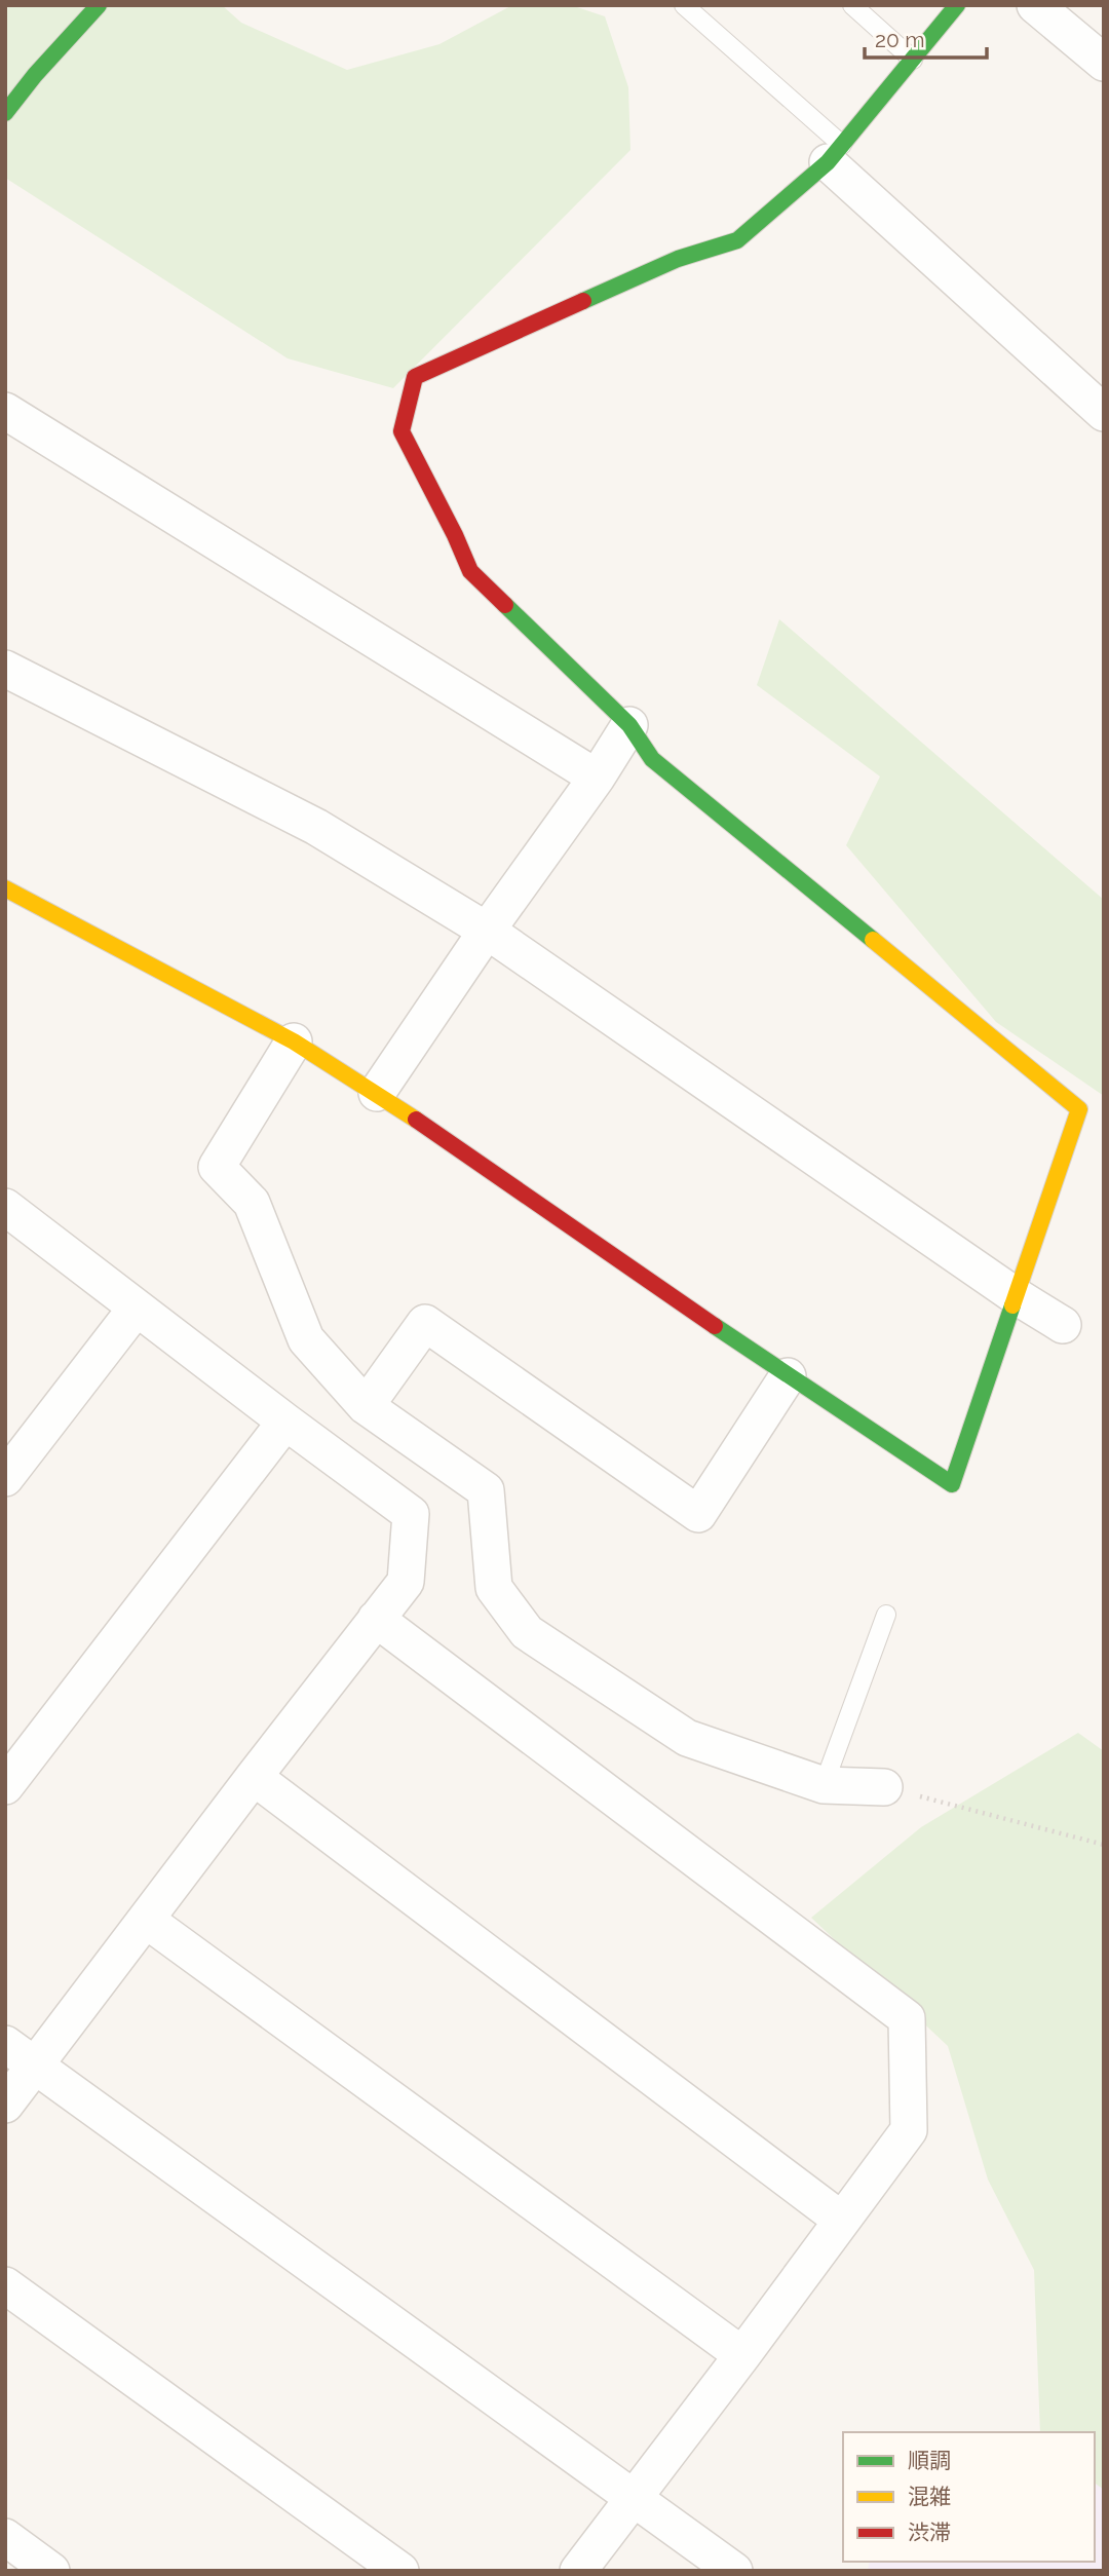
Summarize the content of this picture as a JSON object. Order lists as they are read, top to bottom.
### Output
{
  "legend": ["順調", "混雑", "渋滞"],
  "scale_bar": "20 m"
}
